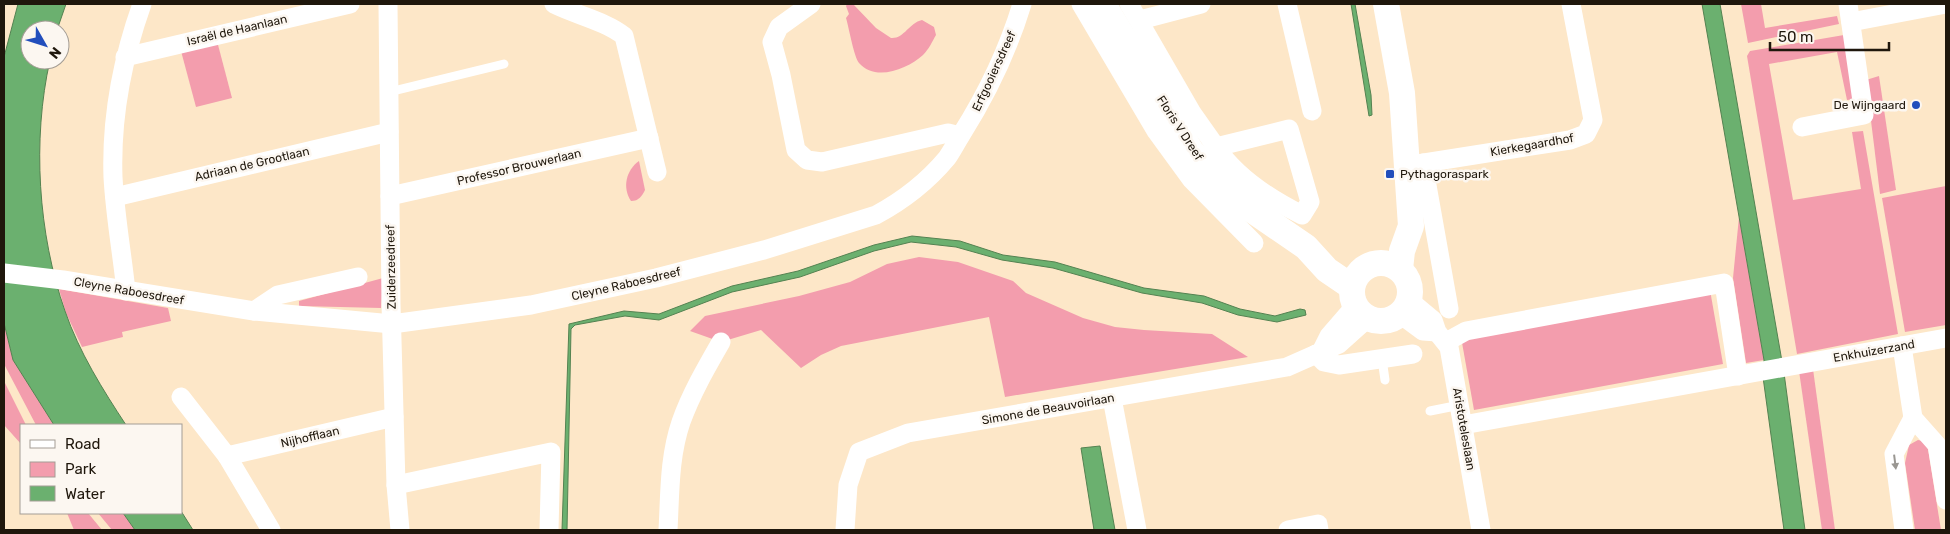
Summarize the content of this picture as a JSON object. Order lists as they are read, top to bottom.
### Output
{
  "streets": {
    "street": [
      "Israël de Haanlaan",
      "Erfgooiersdreef",
      "Floris V Dreef",
      "Kierkegaardhof",
      "Adriaan de Grootlaan",
      "Professor Brouwerlaan",
      "Zuiderzeedreef",
      "Cleyne Raboesdreef",
      "Enkhuizerzand",
      "Simone de Beauvoirlaan",
      "Aristoteleslaan",
      "Nijhofflaan"
    ]
  },
  "crossings": [
    ["Erfgooiersdreef", "Cleyne Raboesdreef"],
    ["Adriaan de Grootlaan", "Zuiderzeedreef"],
    ["Professor Brouwerlaan", "Zuiderzeedreef"],
    ["Zuiderzeedreef", "Cleyne Raboesdreef"],
    ["Zuiderzeedreef", "Nijhofflaan"]
  ],
  "places": {
    "other": ["De Wijngaard"],
    "transit": ["Pythagoraspark"]
  },
  "legend": ["Road", "Park", "Water"],
  "scale_bar": "50 m",
  "north": "bottom right"
}
